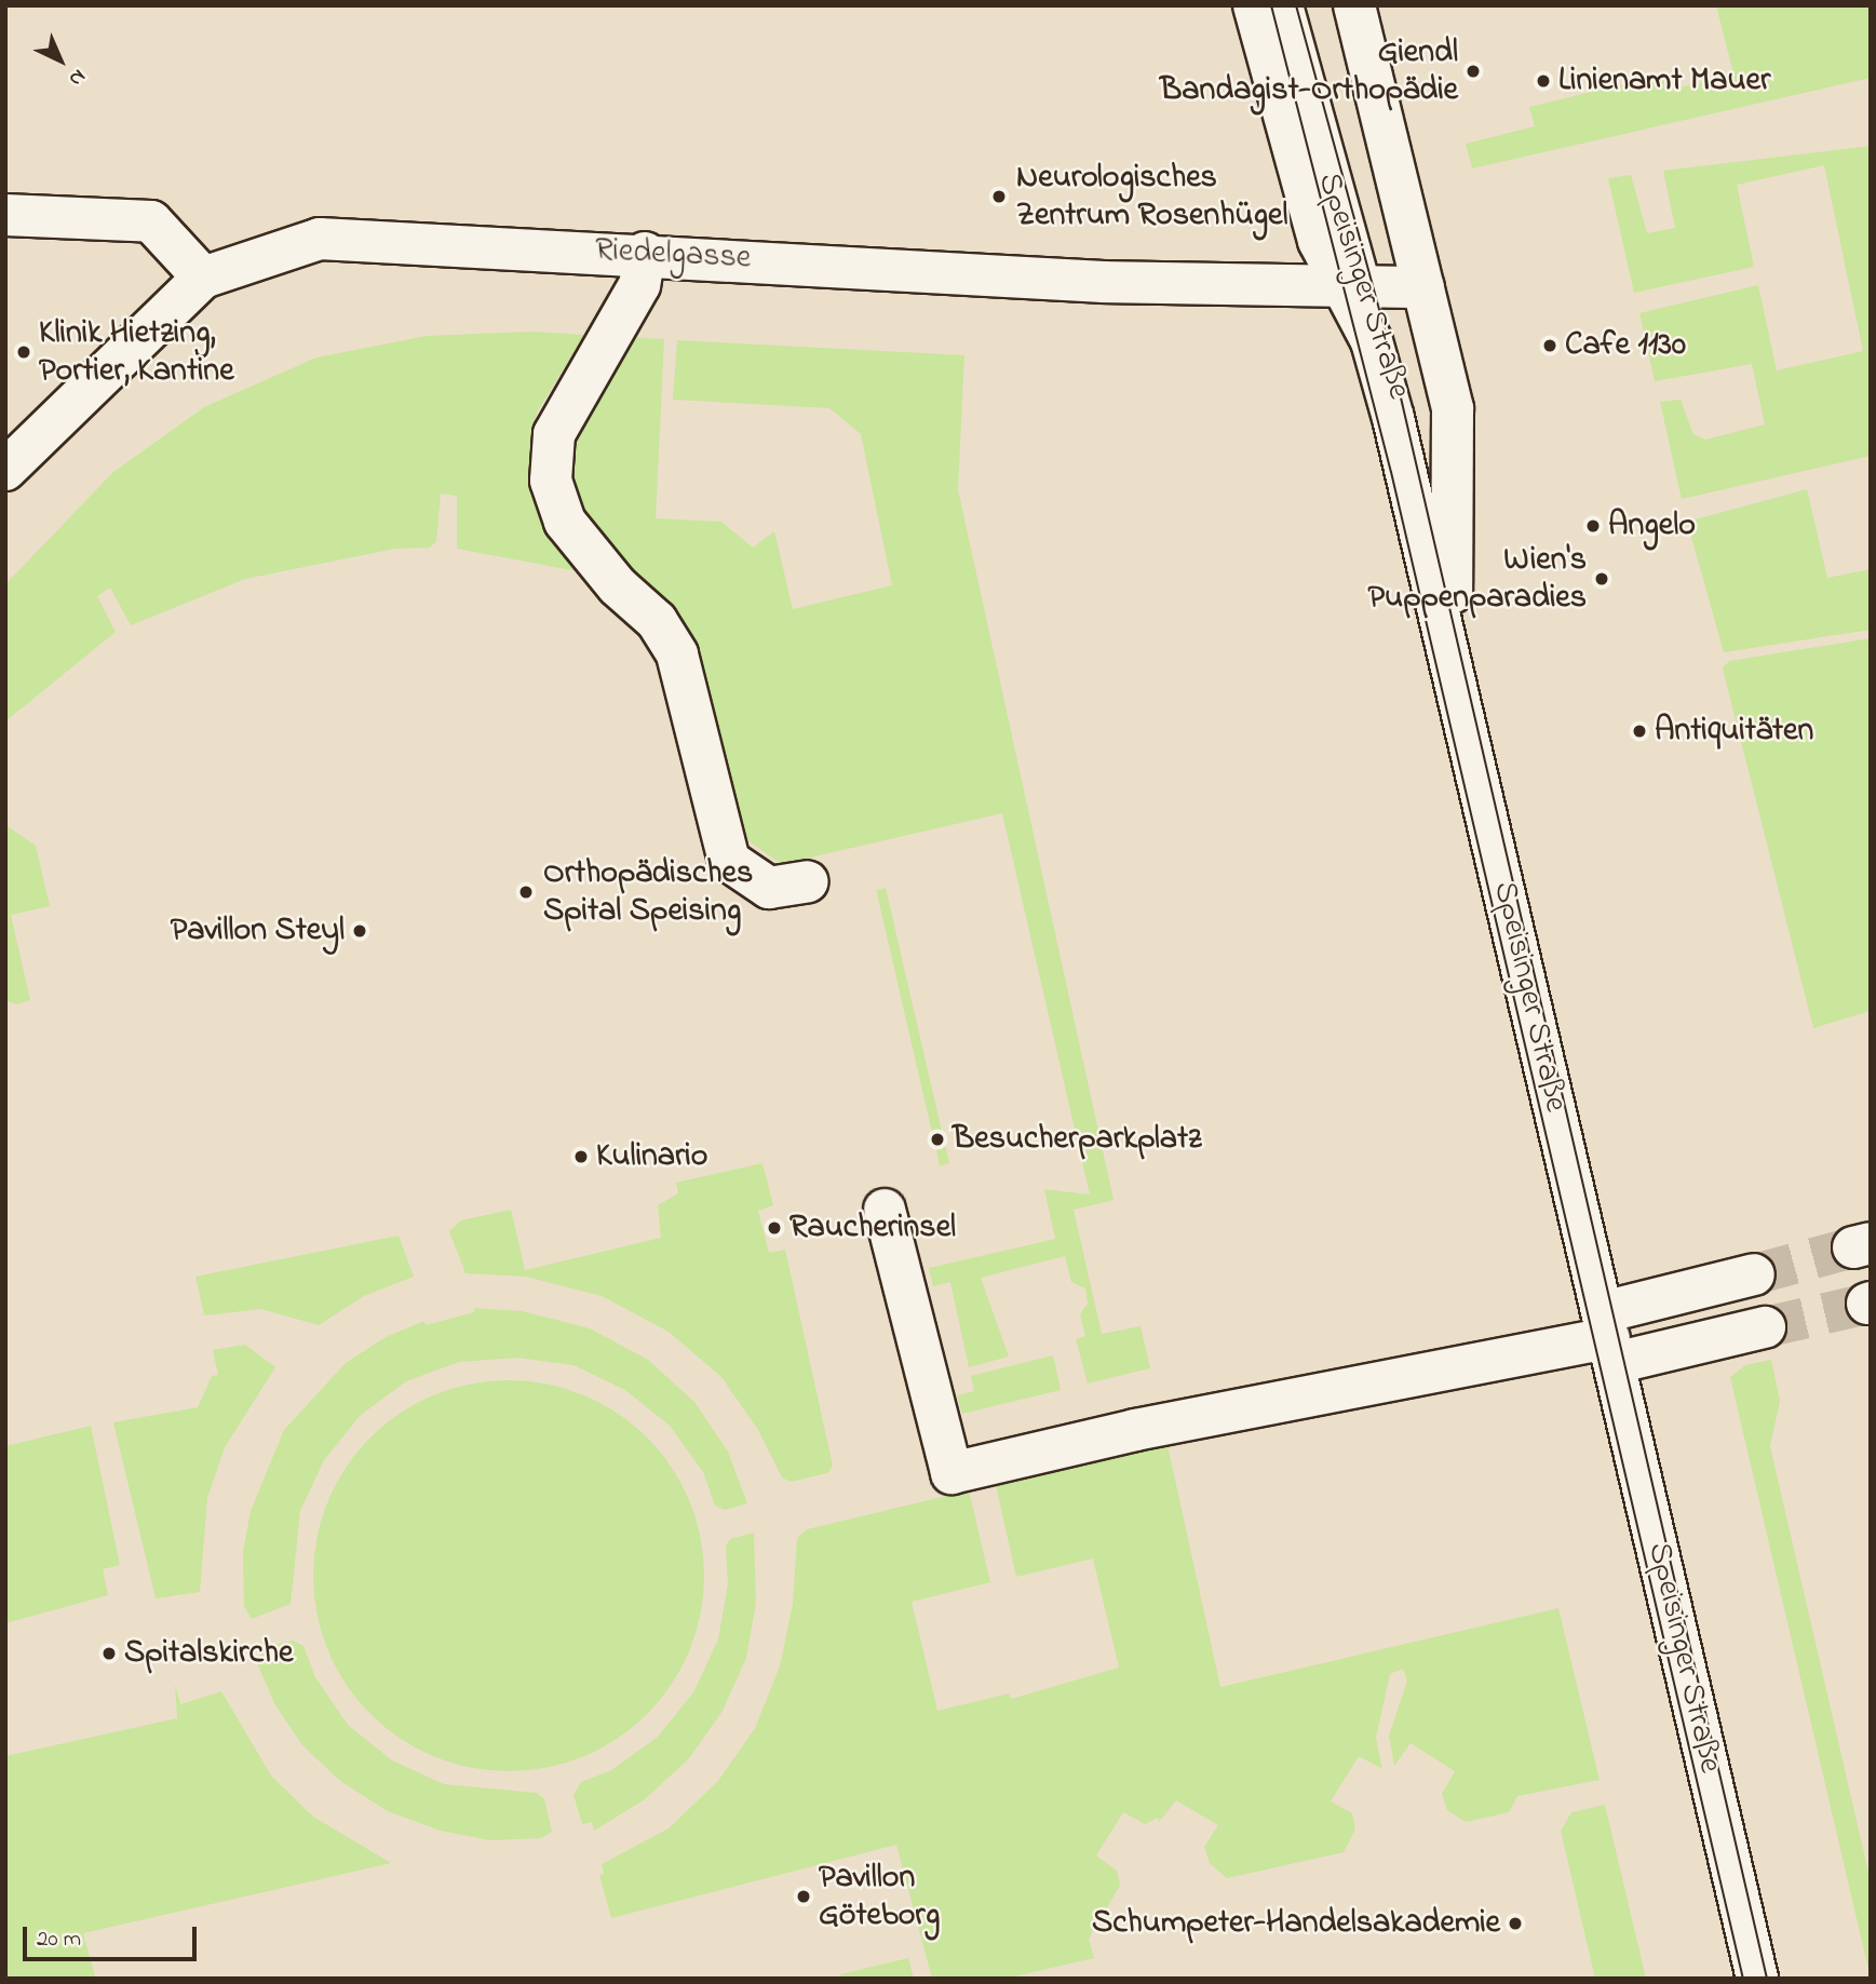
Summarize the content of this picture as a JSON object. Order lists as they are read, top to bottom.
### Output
{
  "streets": {
    "main road": ["Riedelgasse", "Speisinger Straße"]
  },
  "crossings": [
    ["Riedelgasse", "Speisinger Straße"]
  ],
  "places": [
    "Giendl Bandagist-Orthopädie",
    "Linienamt Mauer",
    "Neurologisches Zentrum Rosenhügel",
    "Cafe 1130",
    "Klinik Hietzing, Portier, Kantine",
    "Angelo",
    "Wien's Puppenparadies",
    "Antiquitäten",
    "Orthopädisches Spital Speising",
    "Pavillon Steyl",
    "Besucherparkplatz",
    "Kulinario",
    "Raucherinsel",
    "Spitalskirche",
    "Pavillon Göteborg",
    "Schumpeter-Handelsakademie"
  ],
  "scale_bar": "20 m",
  "north": "bottom right"
}
